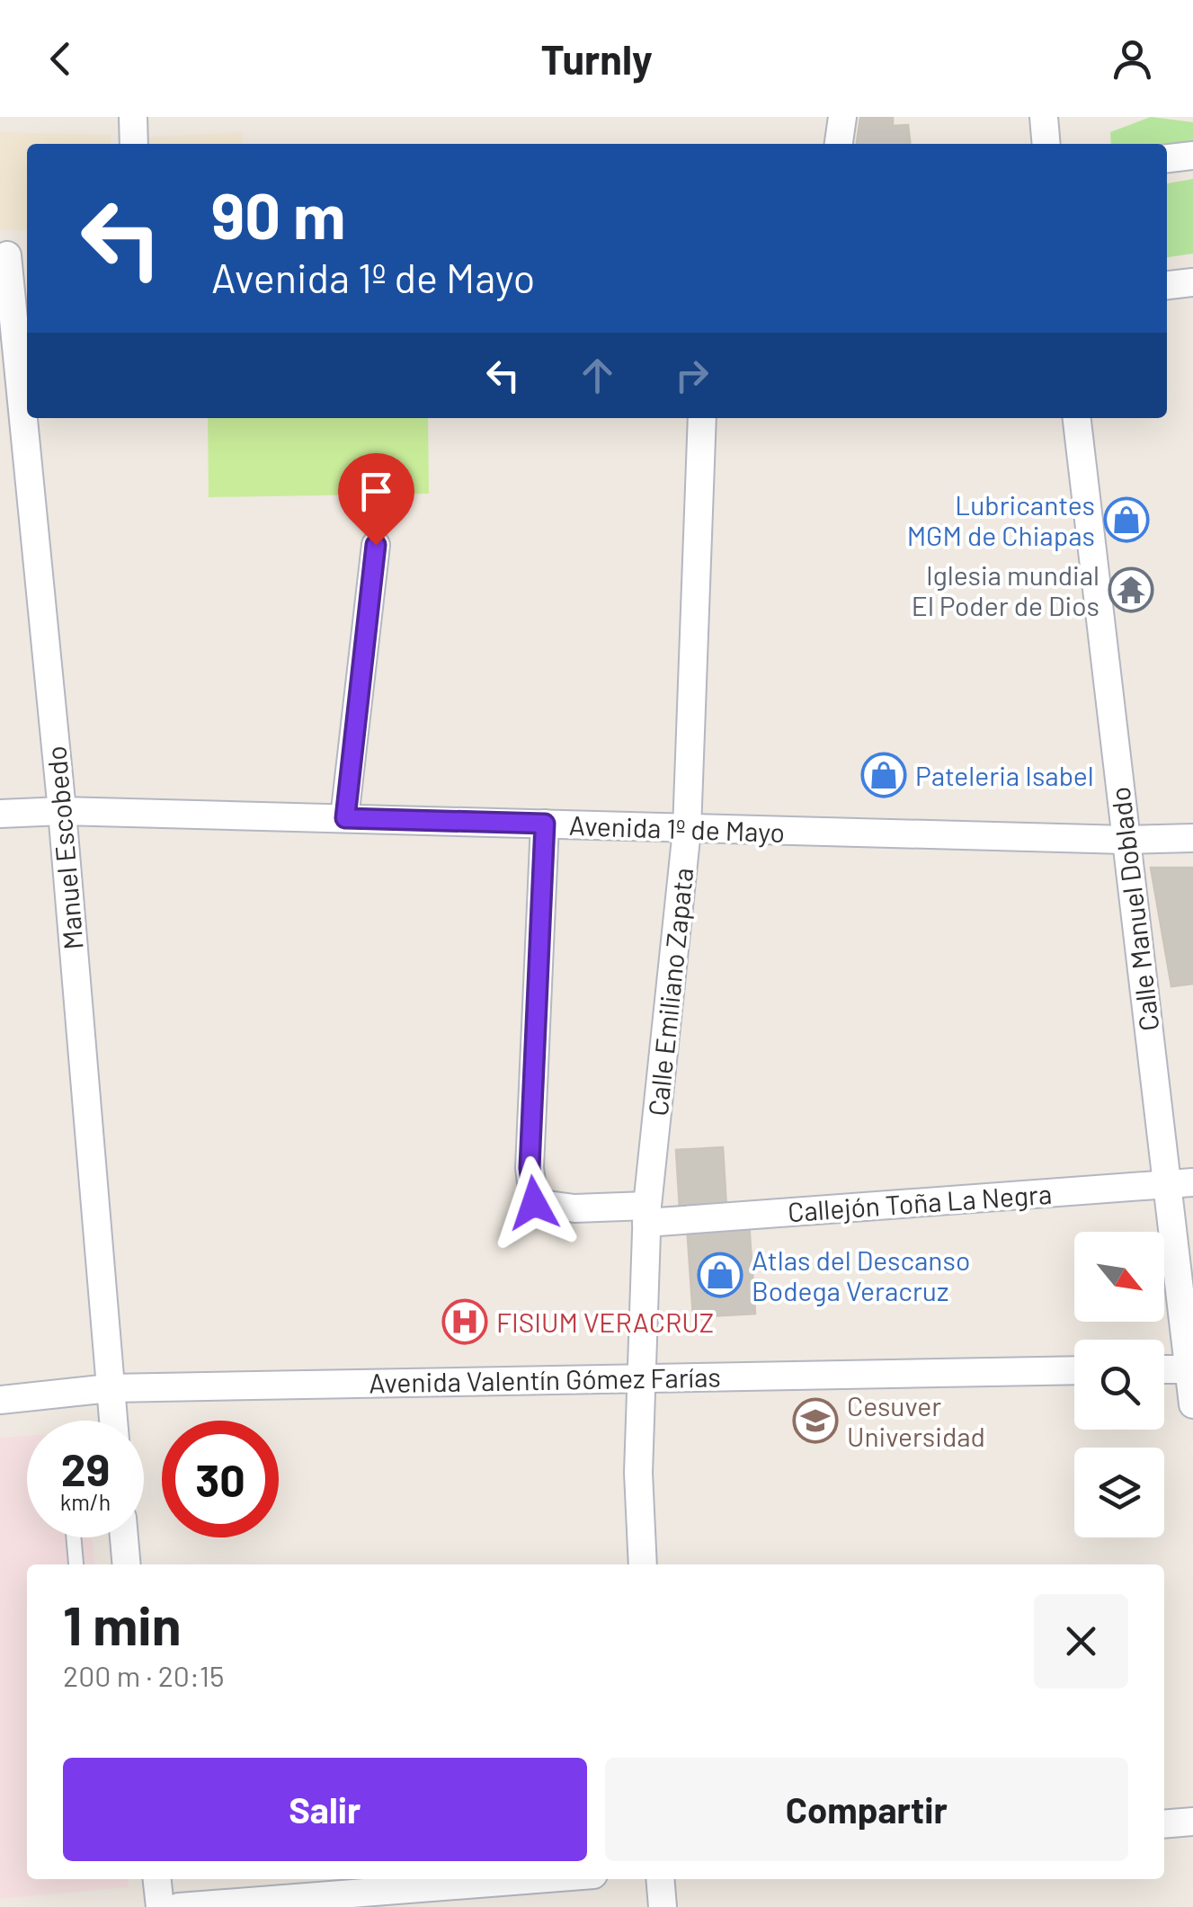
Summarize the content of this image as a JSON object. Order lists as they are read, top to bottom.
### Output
{
  "streets": {
    "street": [
      "Avenida 1º de Mayo",
      "Manuel Escobedo",
      "Calle Manuel Doblado",
      "Calle Emiliano Zapata",
      "Callejón Toña La Negra",
      "Avenida Valentín Gómez Farías"
    ]
  },
  "crossings": [
    ["Avenida 1º de Mayo", "Manuel Escobedo"],
    ["Avenida 1º de Mayo", "Calle Manuel Doblado"],
    ["Avenida 1º de Mayo", "Calle Emiliano Zapata"],
    ["Avenida 1º de Mayo", "Callejón Toña La Negra"],
    ["Manuel Escobedo", "Avenida Valentín Gómez Farías"],
    ["Calle Manuel Doblado", "Callejón Toña La Negra"],
    ["Calle Emiliano Zapata", "Callejón Toña La Negra"],
    ["Calle Emiliano Zapata", "Avenida Valentín Gómez Farías"]
  ],
  "places": {
    "shop": ["Lubricantes MGM de Chiapas", "Pateleria Isabel", "Atlas del Descanso Bodega Veracruz"],
    "temple": ["Iglesia mundial El Poder de Dios"],
    "hospital": ["FISIUM VERACRUZ"],
    "school or university": ["Cesuver Universidad"]
  },
  "north": "bottom right",
  "page": {
    "header": "Turnly",
    "turn": ["90 m", "Avenida 1º de Mayo"],
    "speed": "29 km/h",
    "limit": "30",
    "heading": ["1 min", "200 m · 20:15"],
    "buttons": ["Salir", "Compartir"]
  }
}
